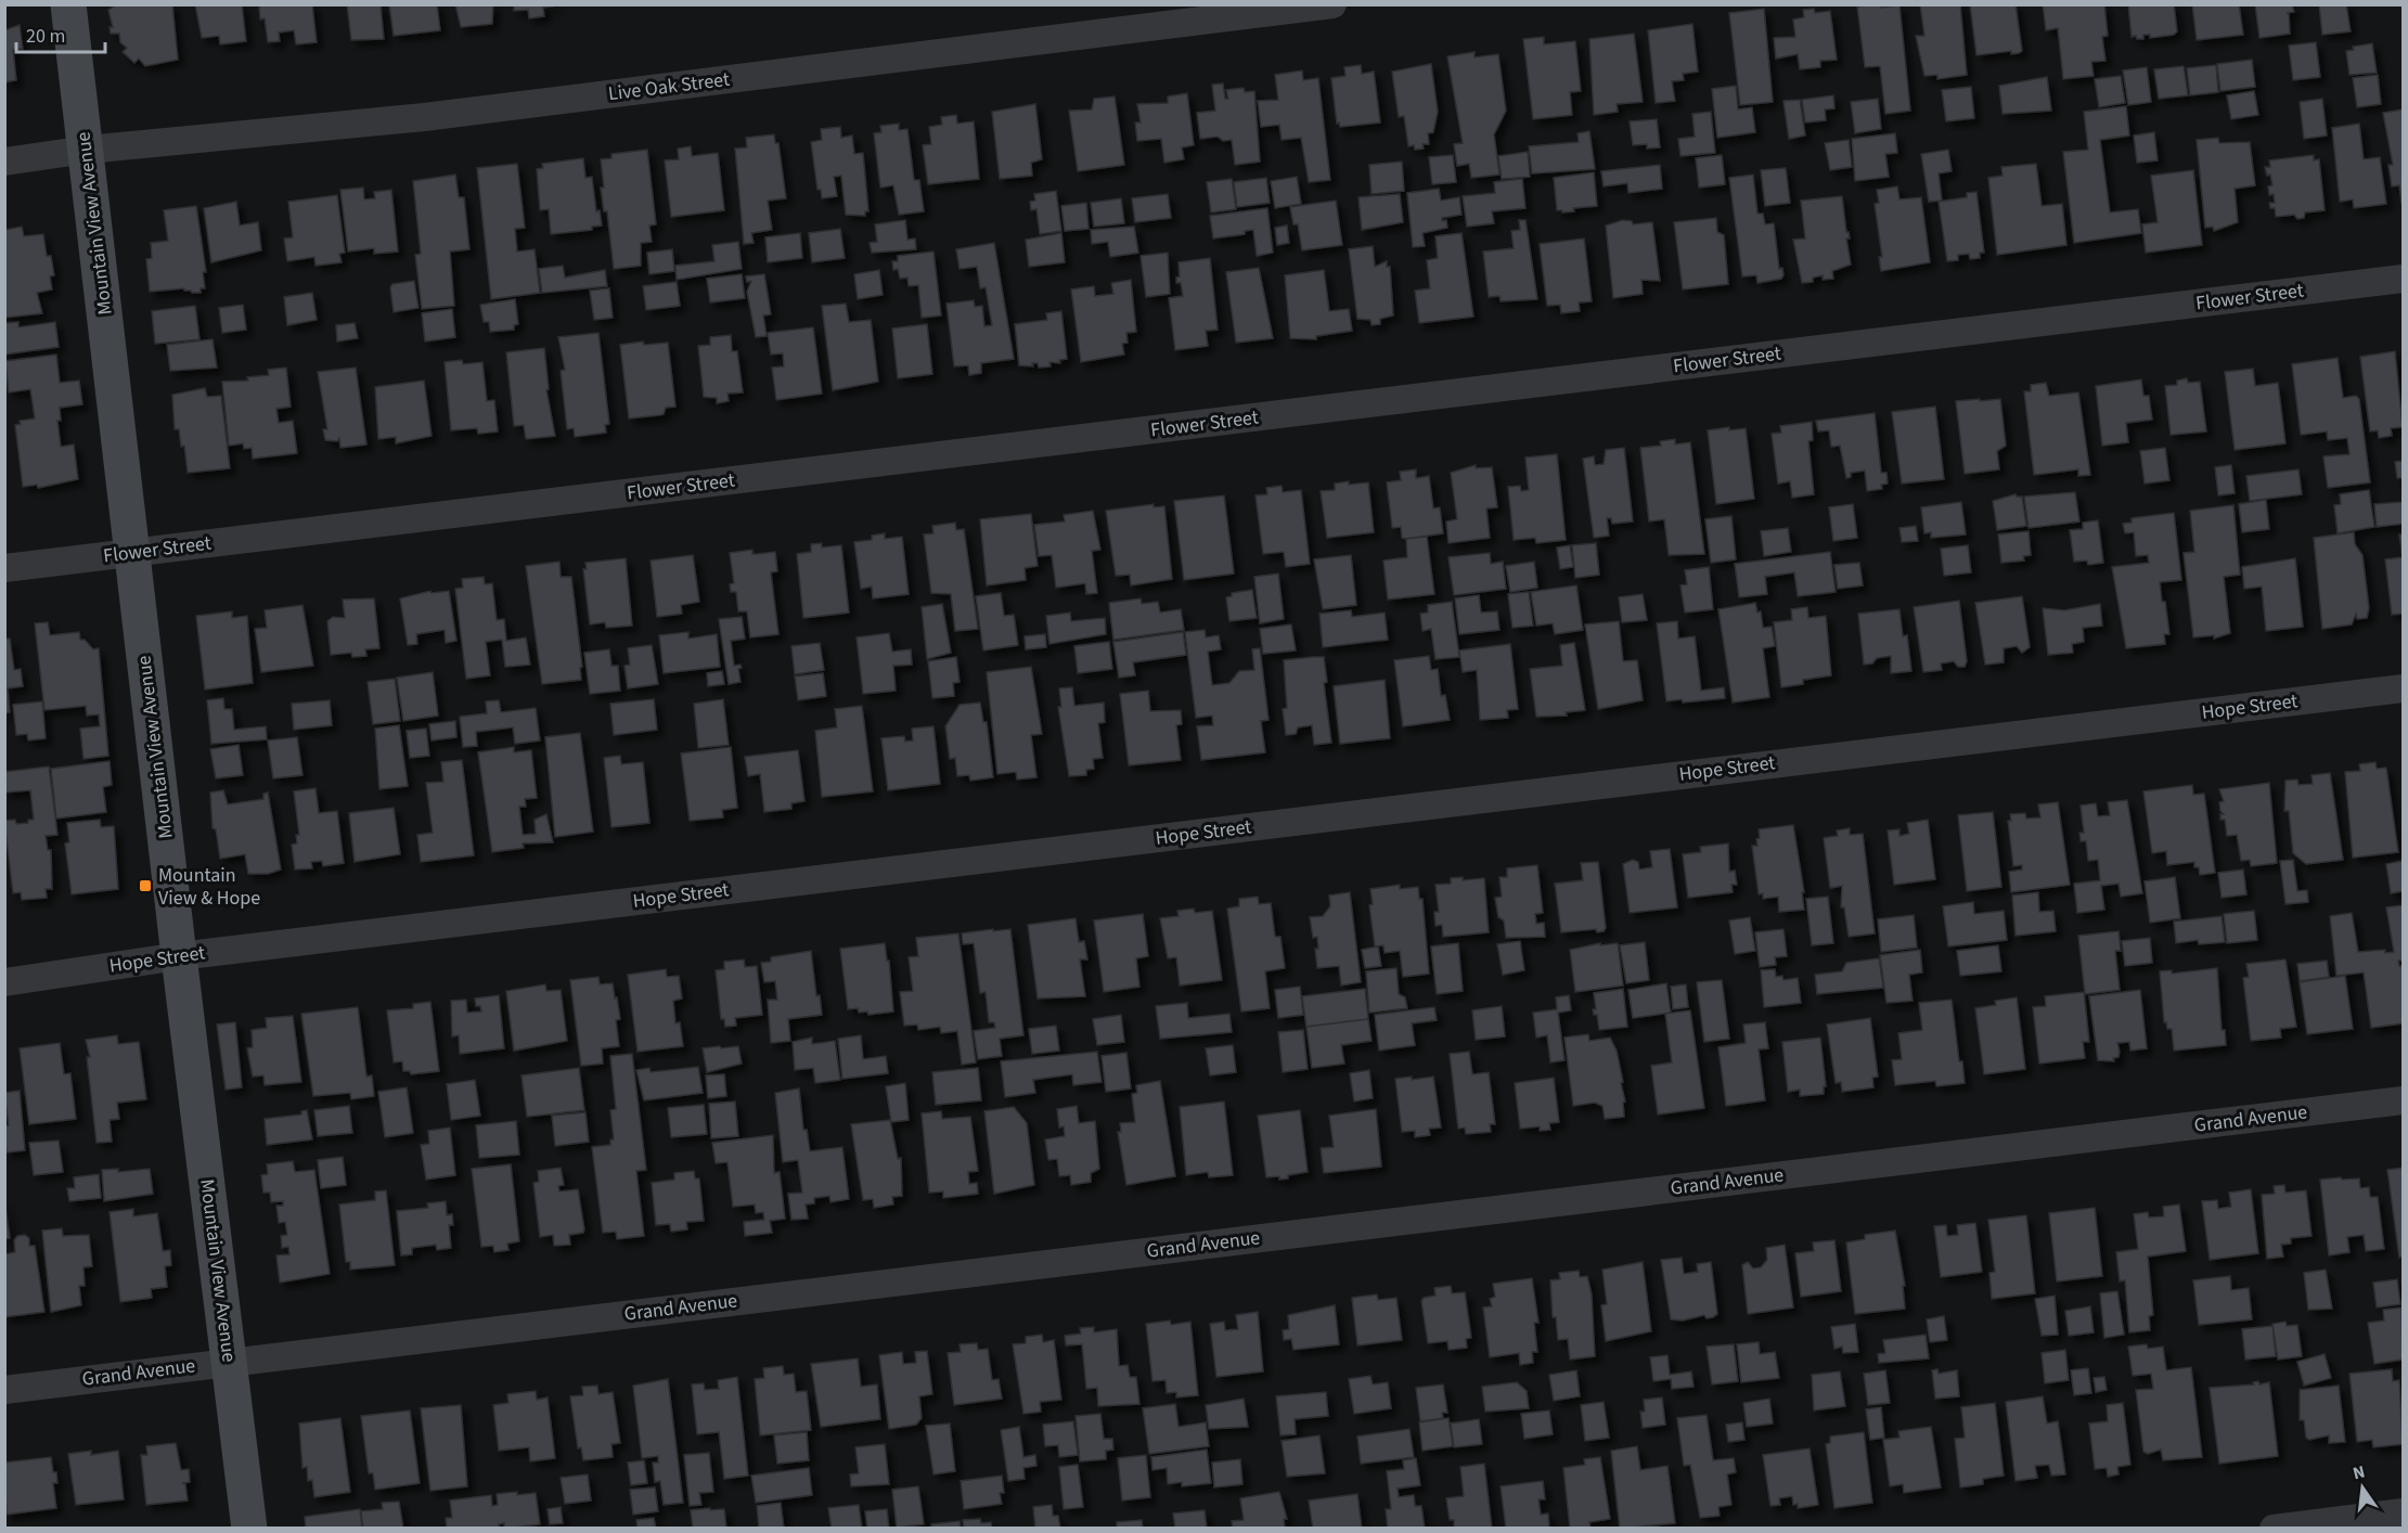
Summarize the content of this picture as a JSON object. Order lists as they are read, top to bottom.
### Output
{
  "streets": {
    "street": [
      "Live Oak Street",
      "Mountain View Avenue",
      "Flower Street",
      "Hope Street",
      "Grand Avenue"
    ]
  },
  "crossings": [
    ["Live Oak Street", "Mountain View Avenue"],
    ["Mountain View Avenue", "Flower Street"],
    ["Mountain View Avenue", "Hope Street"],
    ["Mountain View Avenue", "Grand Avenue"]
  ],
  "places": {
    "transit": ["Mountain View & Hope"]
  },
  "scale_bar": "20 m",
  "north": "top"
}
